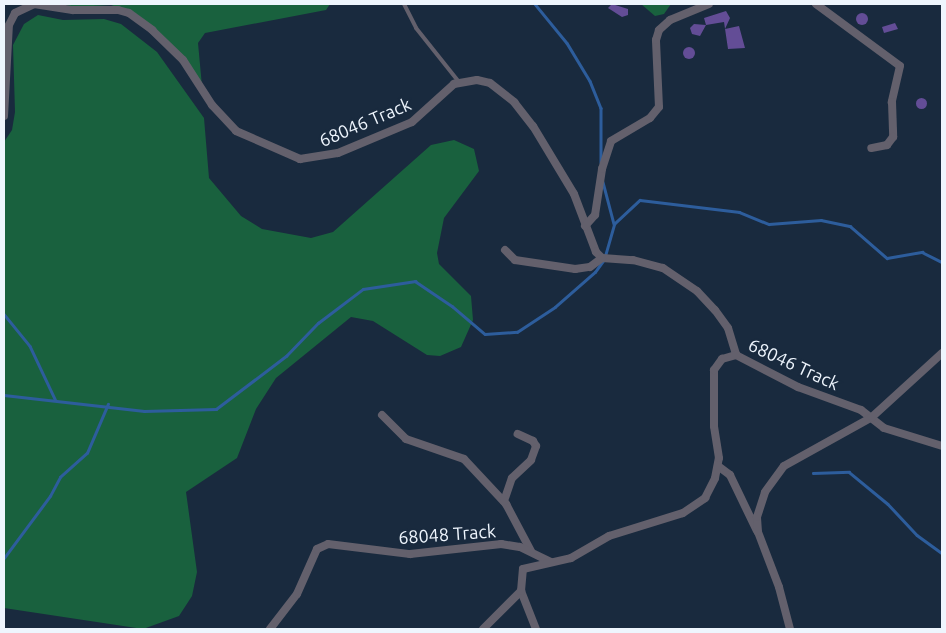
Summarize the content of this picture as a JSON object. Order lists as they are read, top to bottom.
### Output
{
  "streets": {
    "street": ["68046 Track", "68048 Track"]
  }
}
